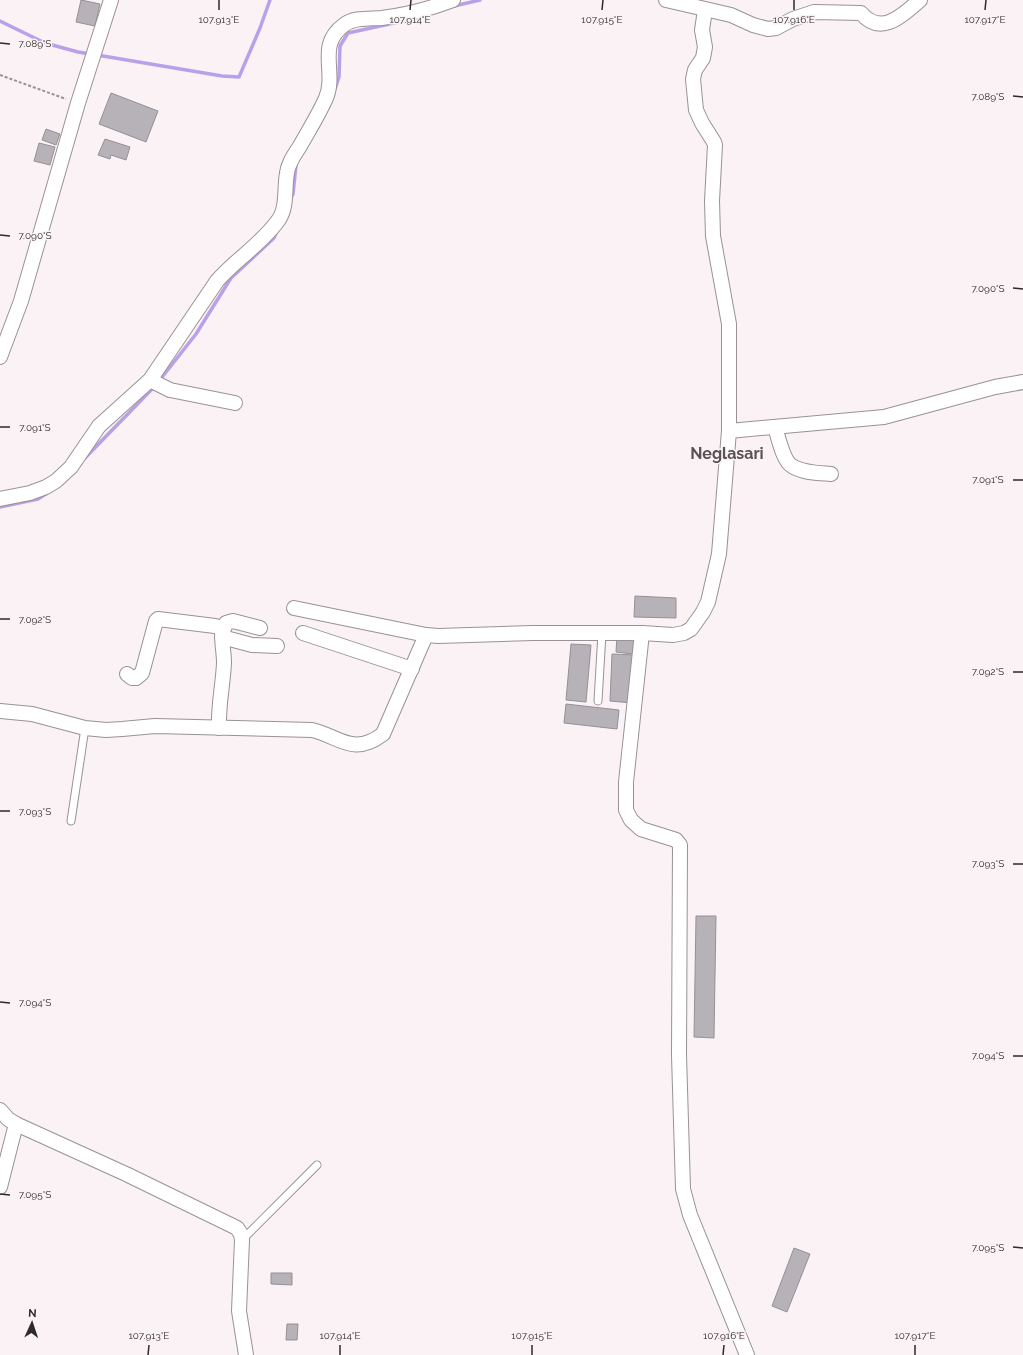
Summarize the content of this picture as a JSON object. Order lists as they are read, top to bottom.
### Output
{
  "districts": ["Neglasari"],
  "north": "top",
  "coordinates": [
    "107.913°E",
    "107.914°E",
    "107.915°E",
    "107.916°E",
    "107.917°E",
    "7.089°S",
    "7.090°S",
    "7.091°S",
    "7.092°S",
    "7.093°S",
    "7.094°S",
    "7.095°S"
  ]
}
